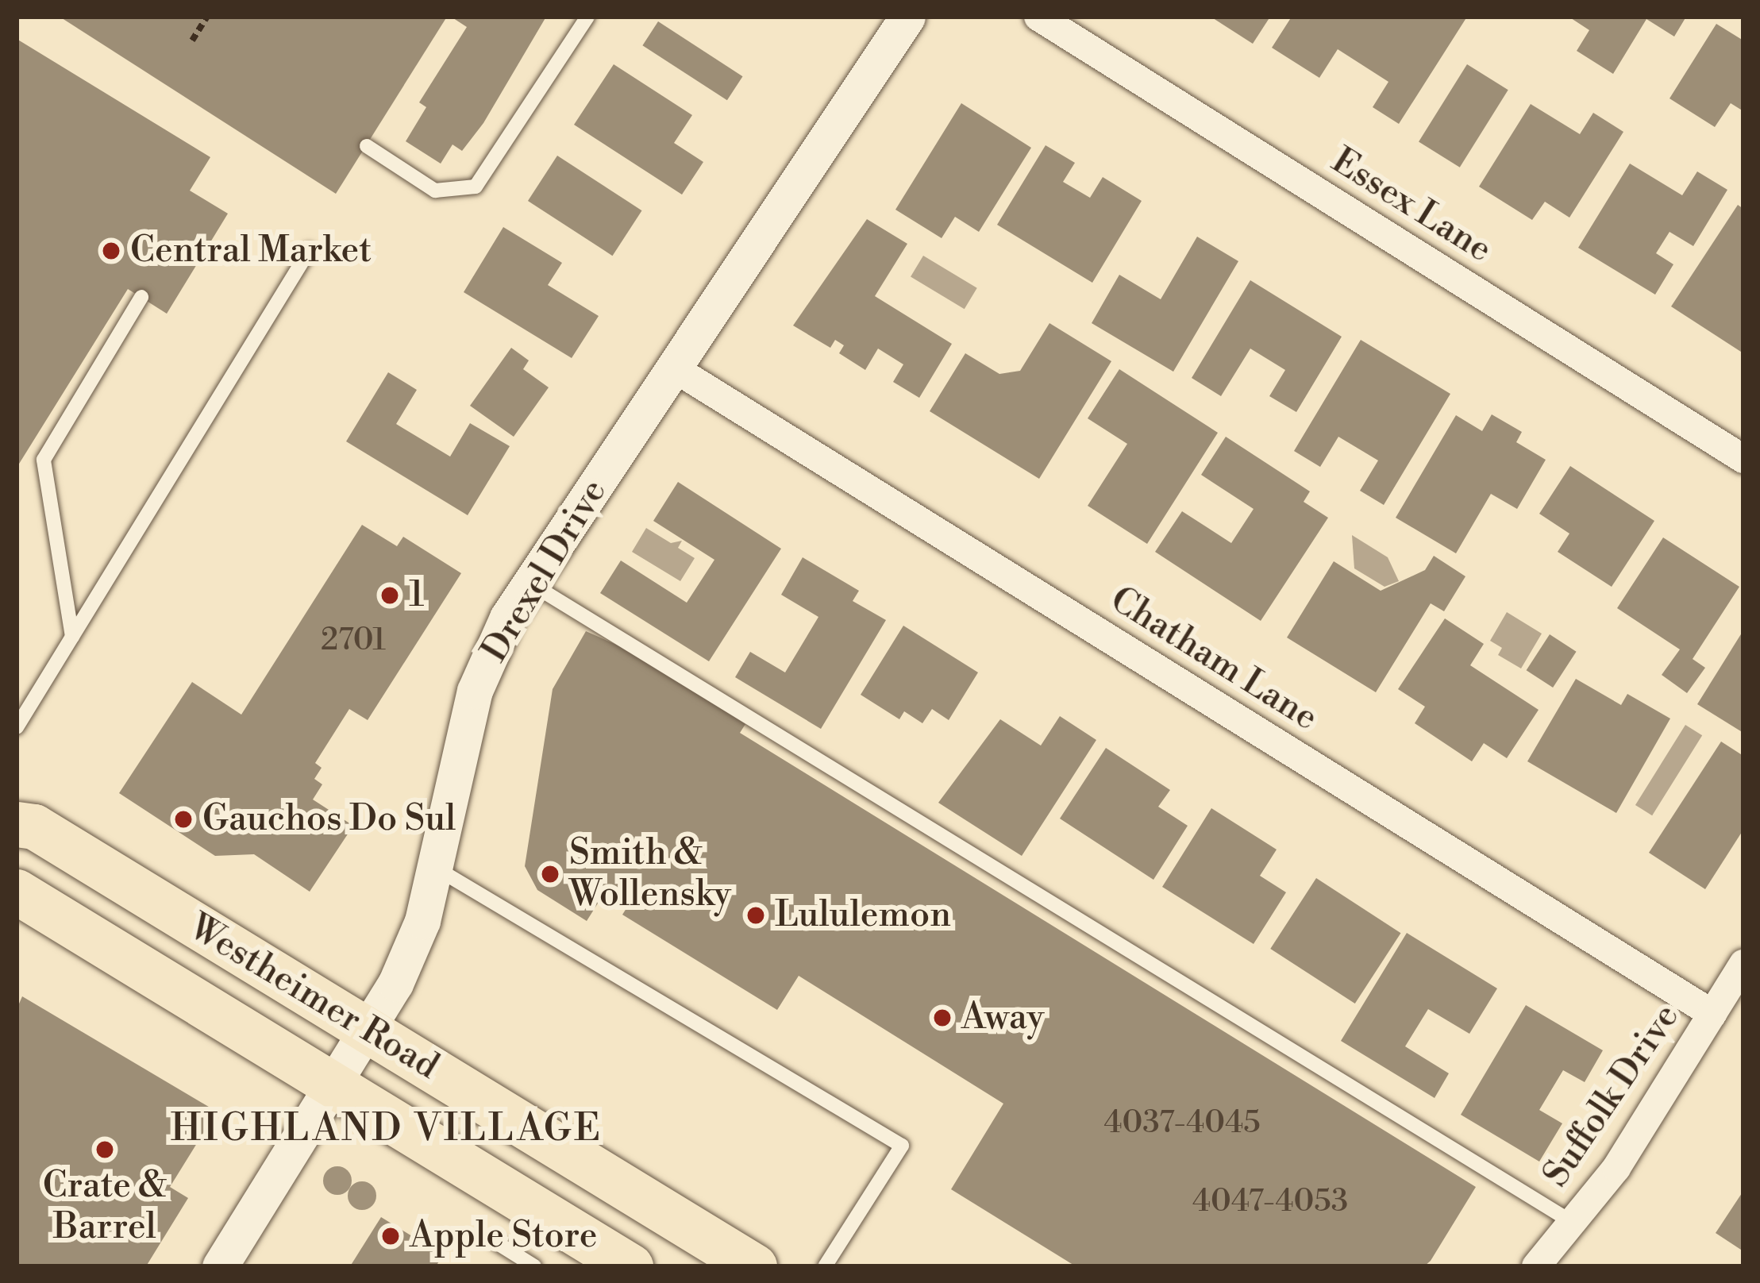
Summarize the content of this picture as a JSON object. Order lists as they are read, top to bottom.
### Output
{
  "streets": {
    "main road": ["Westheimer Road"],
    "street": [
      "Essex Lane",
      "Drexel Drive",
      "Chatham Lane",
      "Suffolk Drive"
    ]
  },
  "crossings": [
    ["Drexel Drive", "Chatham Lane"],
    ["Drexel Drive", "Westheimer Road"],
    ["Chatham Lane", "Suffolk Drive"]
  ],
  "districts": ["HIGHLAND VILLAGE"],
  "places": [
    "Central Market",
    "1",
    "Gauchos Do Sul",
    "Smith & Wollensky",
    "Lululemon",
    "Away",
    "Crate & Barrel",
    "Apple Store"
  ],
  "house_numbers": ["2701", "4037-4045", "4047-4053"]
}
